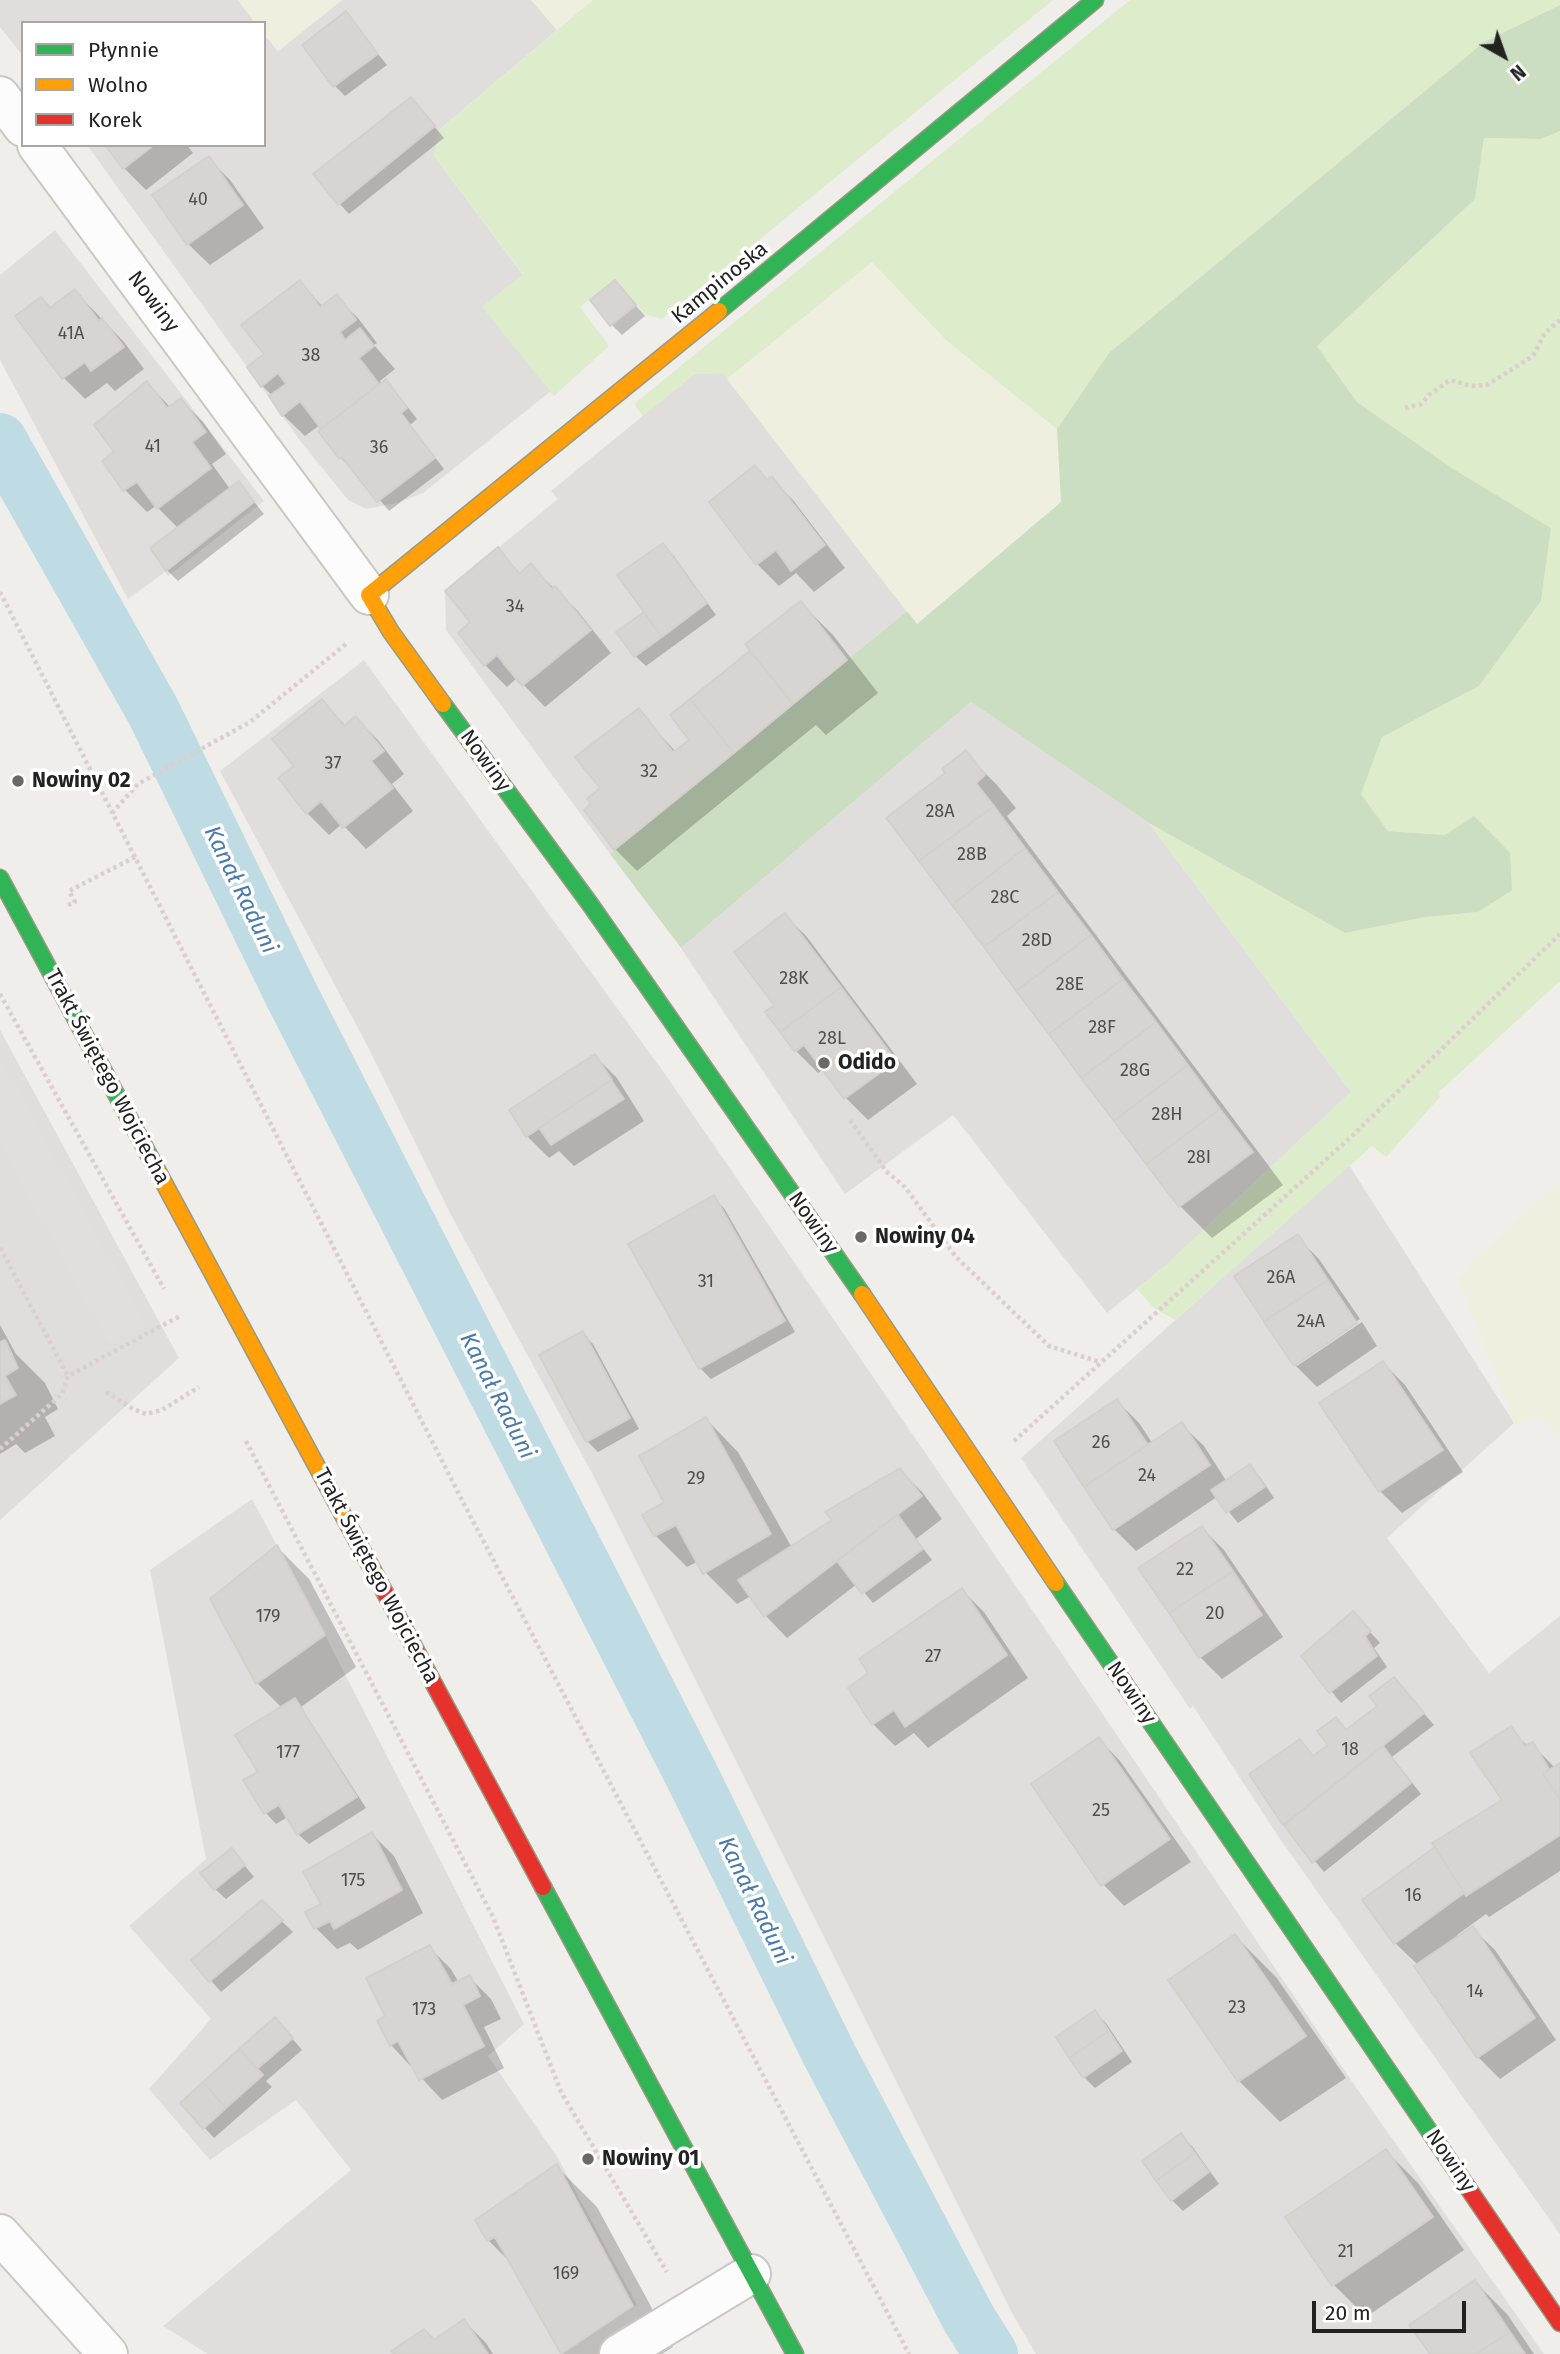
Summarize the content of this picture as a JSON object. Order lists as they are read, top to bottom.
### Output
{
  "streets": {
    "street": ["Kampinoska", "Nowiny", "Trakt Świętego Wojciecha"]
  },
  "crossings": [
    ["Kampinoska", "Nowiny"]
  ],
  "water": ["Kanał Raduni"],
  "places": [
    "Nowiny 02",
    "Odido",
    "Nowiny 04",
    "Nowiny 01"
  ],
  "house_numbers": [
    "40",
    "41A",
    "38",
    "41",
    "36",
    "34",
    "37",
    "32",
    "28A",
    "28B",
    "28C",
    "28D",
    "28K",
    "28E",
    "28F",
    "28L",
    "28G",
    "28H",
    "28I",
    "26A",
    "31",
    "24A",
    "26",
    "24",
    "29",
    "22",
    "20",
    "179",
    "27",
    "18",
    "177",
    "25",
    "175",
    "16",
    "14",
    "23",
    "173",
    "21",
    "169"
  ],
  "legend": ["Płynnie", "Wolno", "Korek"],
  "scale_bar": "20 m",
  "north": "bottom right"
}
